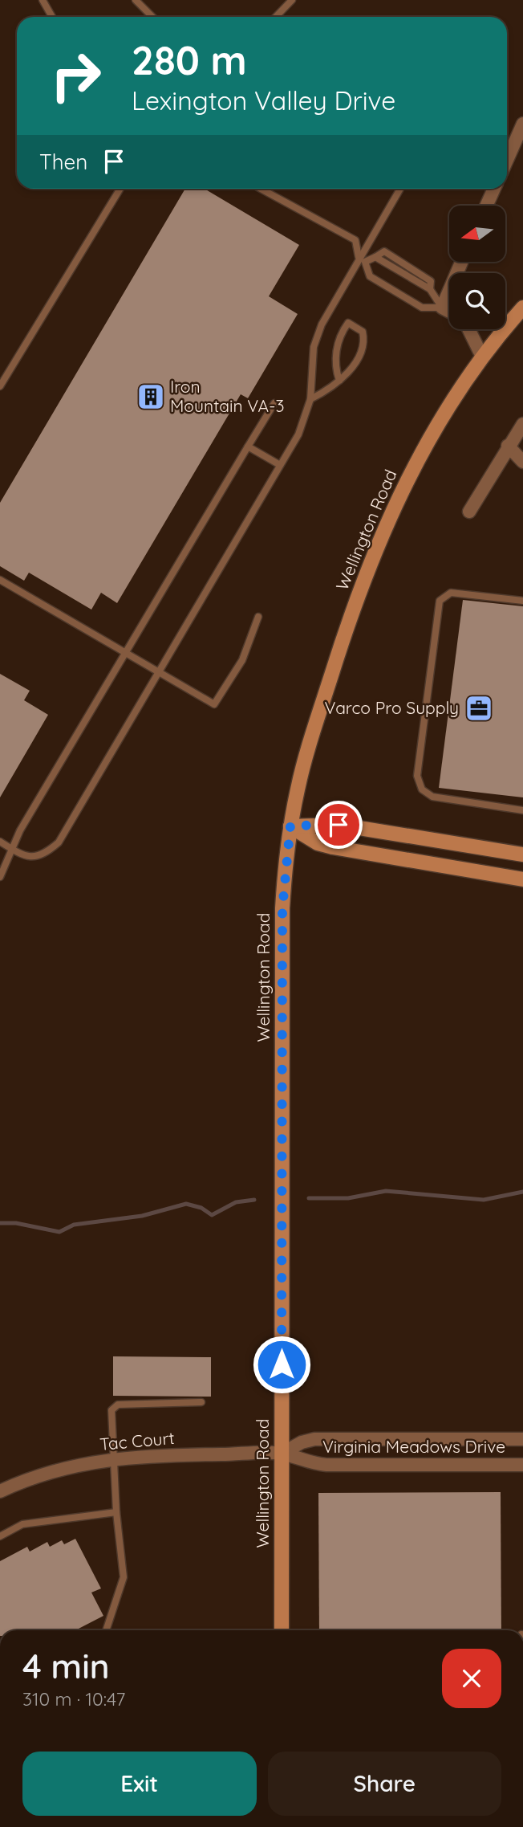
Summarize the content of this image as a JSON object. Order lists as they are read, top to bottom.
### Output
{
  "streets": {
    "main road": ["Wellington Road"],
    "street": ["Tac Court", "Virginia Meadows Drive"]
  },
  "crossings": [
    ["Wellington Road", "Tac Court"],
    ["Wellington Road", "Virginia Meadows Drive"],
    ["Tac Court", "Virginia Meadows Drive"]
  ],
  "places": {
    "building": ["Iron Mountain VA-3"],
    "office": ["Varco Pro Supply"]
  },
  "north": "left",
  "page": {
    "turn": ["280 m", "Lexington Valley Drive"],
    "then": "Then",
    "heading": ["4 min", "310 m · 10:47"],
    "buttons": ["Exit", "Share"]
  }
}
